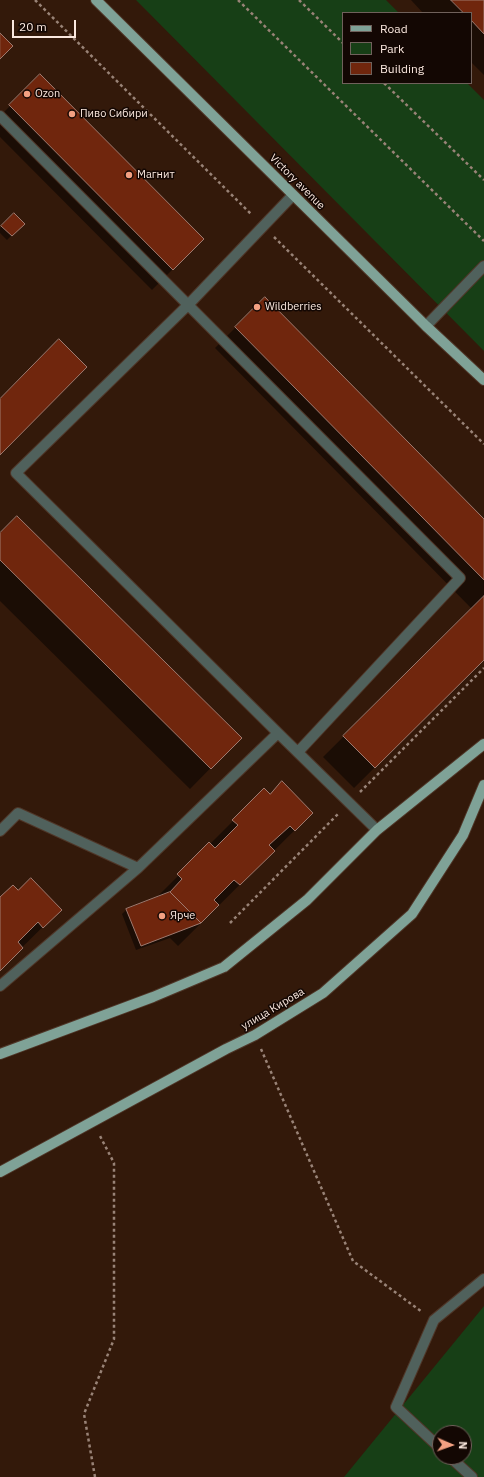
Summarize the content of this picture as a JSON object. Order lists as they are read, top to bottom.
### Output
{
  "streets": {
    "main road": ["Victory avenue", "улица Кирова"]
  },
  "places": [
    "Ozon",
    "Пиво Сибири",
    "Магнит",
    "Wildberries",
    "Ярче"
  ],
  "legend": ["Road", "Park", "Building"],
  "scale_bar": "20 m",
  "north": "right"
}
